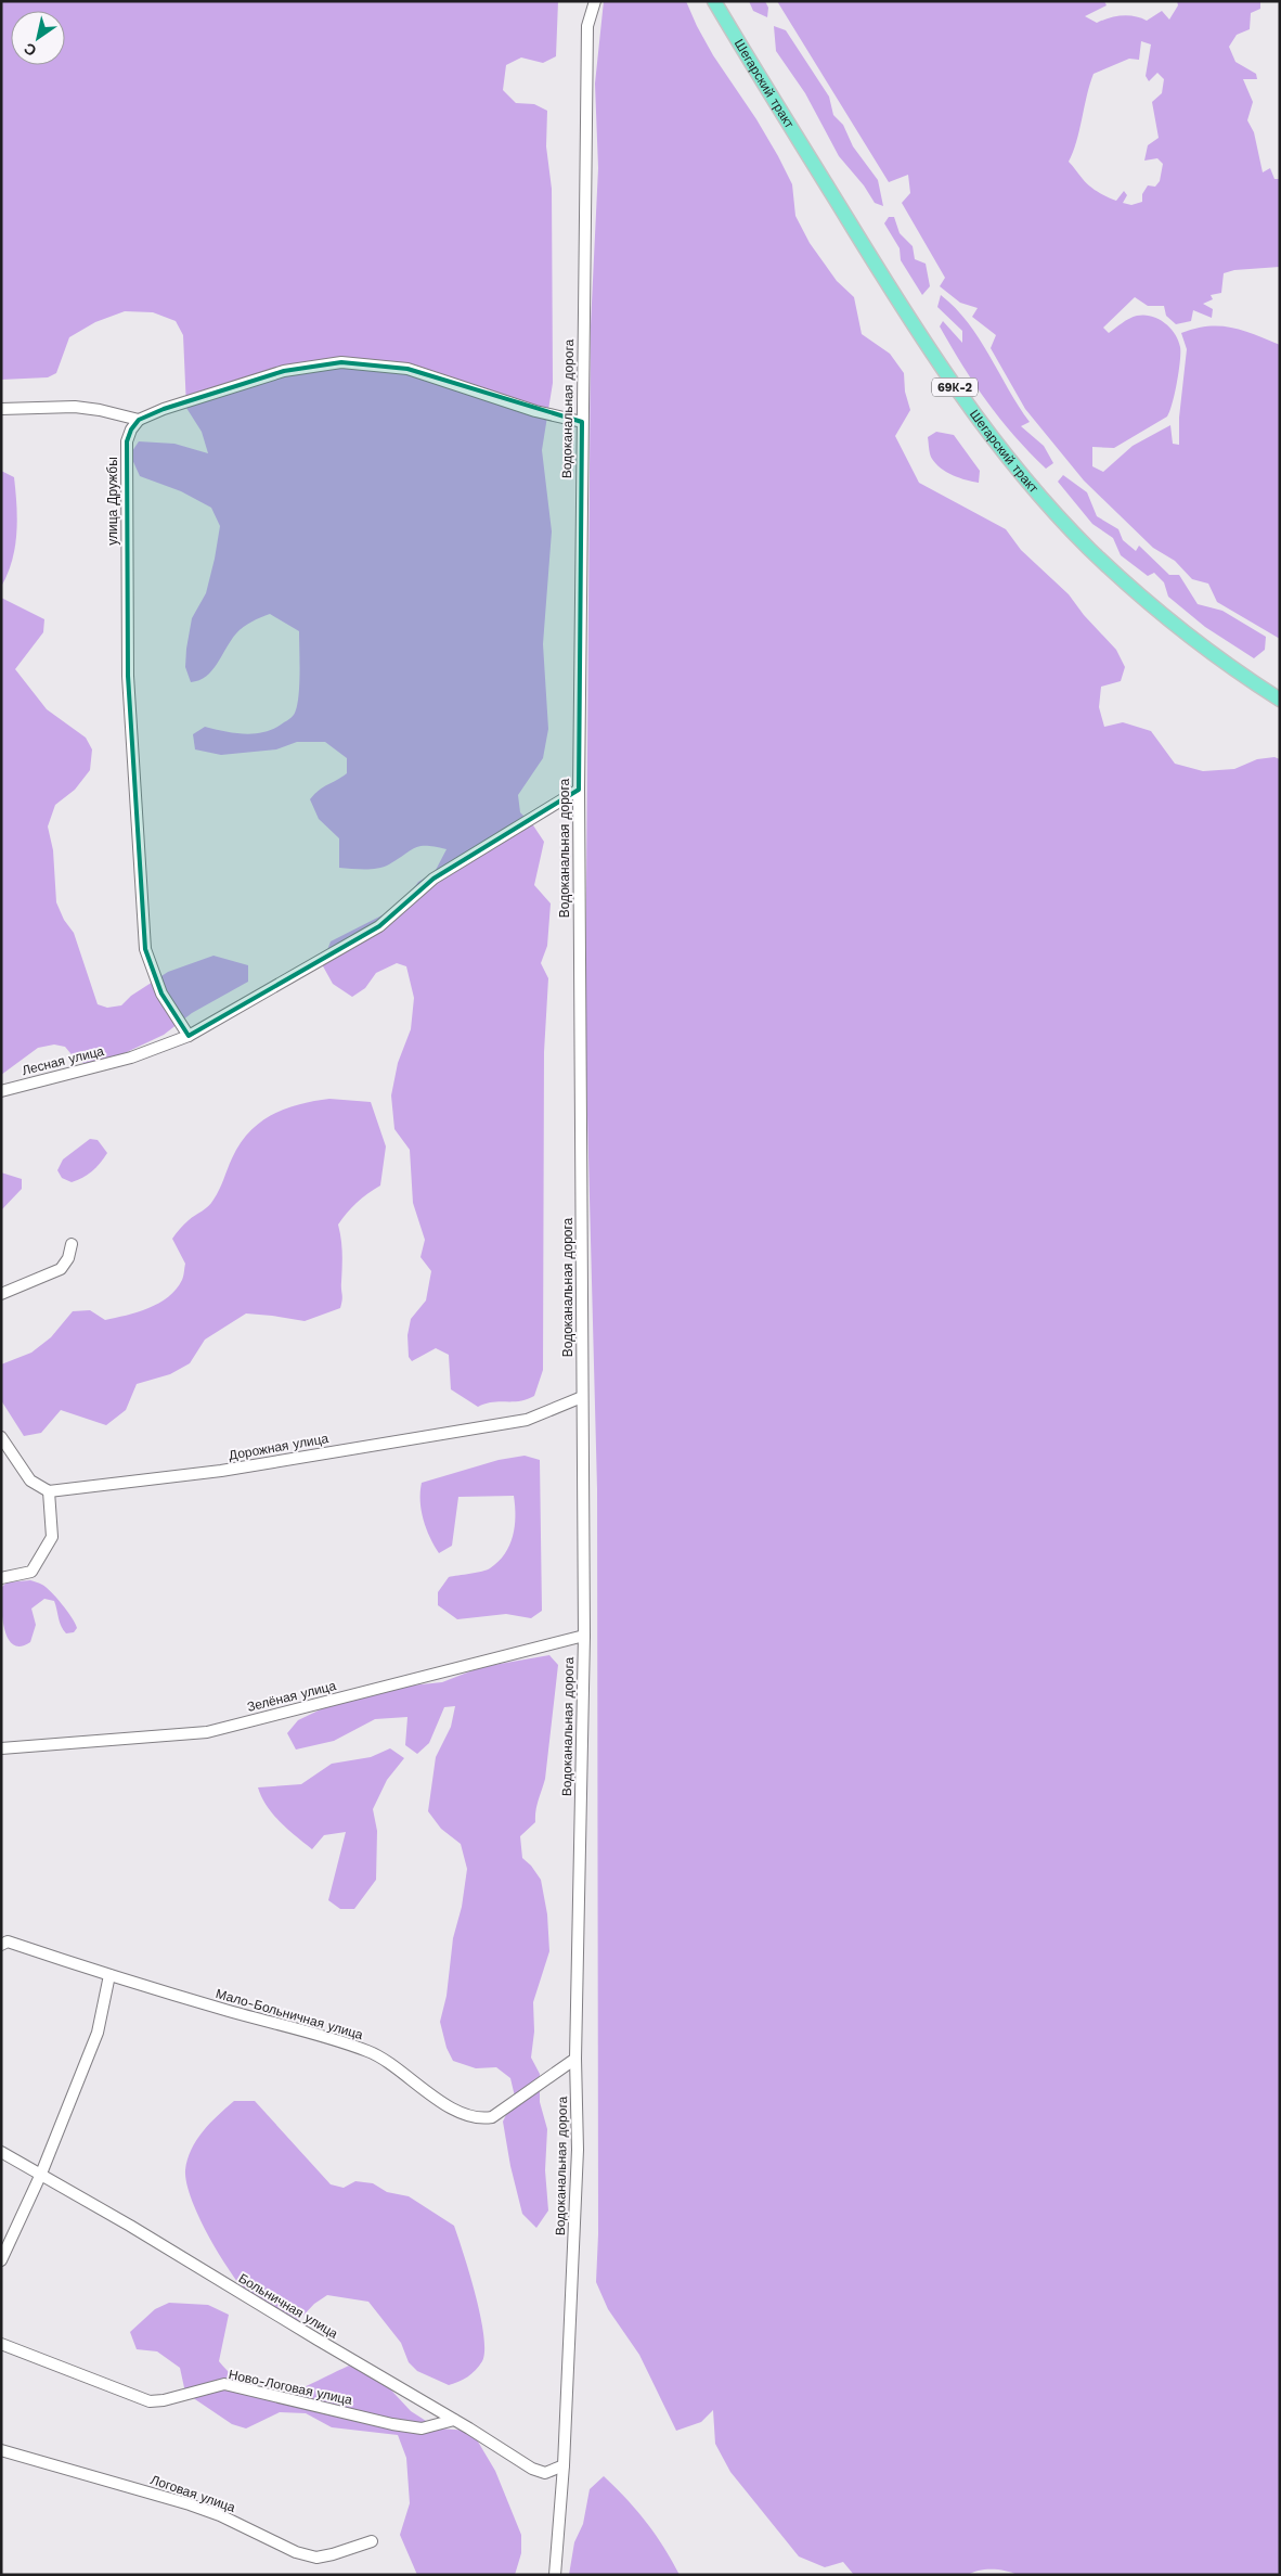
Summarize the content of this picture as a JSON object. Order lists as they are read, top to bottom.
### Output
{
  "streets": {
    "main road": ["Шегарский тракт", "69К-2"],
    "street": [
      "Водоканальная дорога",
      "улица Дружбы",
      "Лесная улица",
      "Дорожная улица",
      "Зелёная улица",
      "Мало-Больничная улица",
      "Больничная улица",
      "Ново-Логовая улица",
      "Логовая улица"
    ]
  },
  "crossings": [
    ["Водоканальная дорога", "Лесная улица"],
    ["Водоканальная дорога", "Дорожная улица"],
    ["Водоканальная дорога", "Зелёная улица"],
    ["Водоканальная дорога", "Мало-Больничная улица"],
    ["Водоканальная дорога", "Больничная улица"],
    ["улица Дружбы", "Лесная улица"],
    ["Больничная улица", "Ново-Логовая улица"]
  ],
  "north": "bottom left"
}
